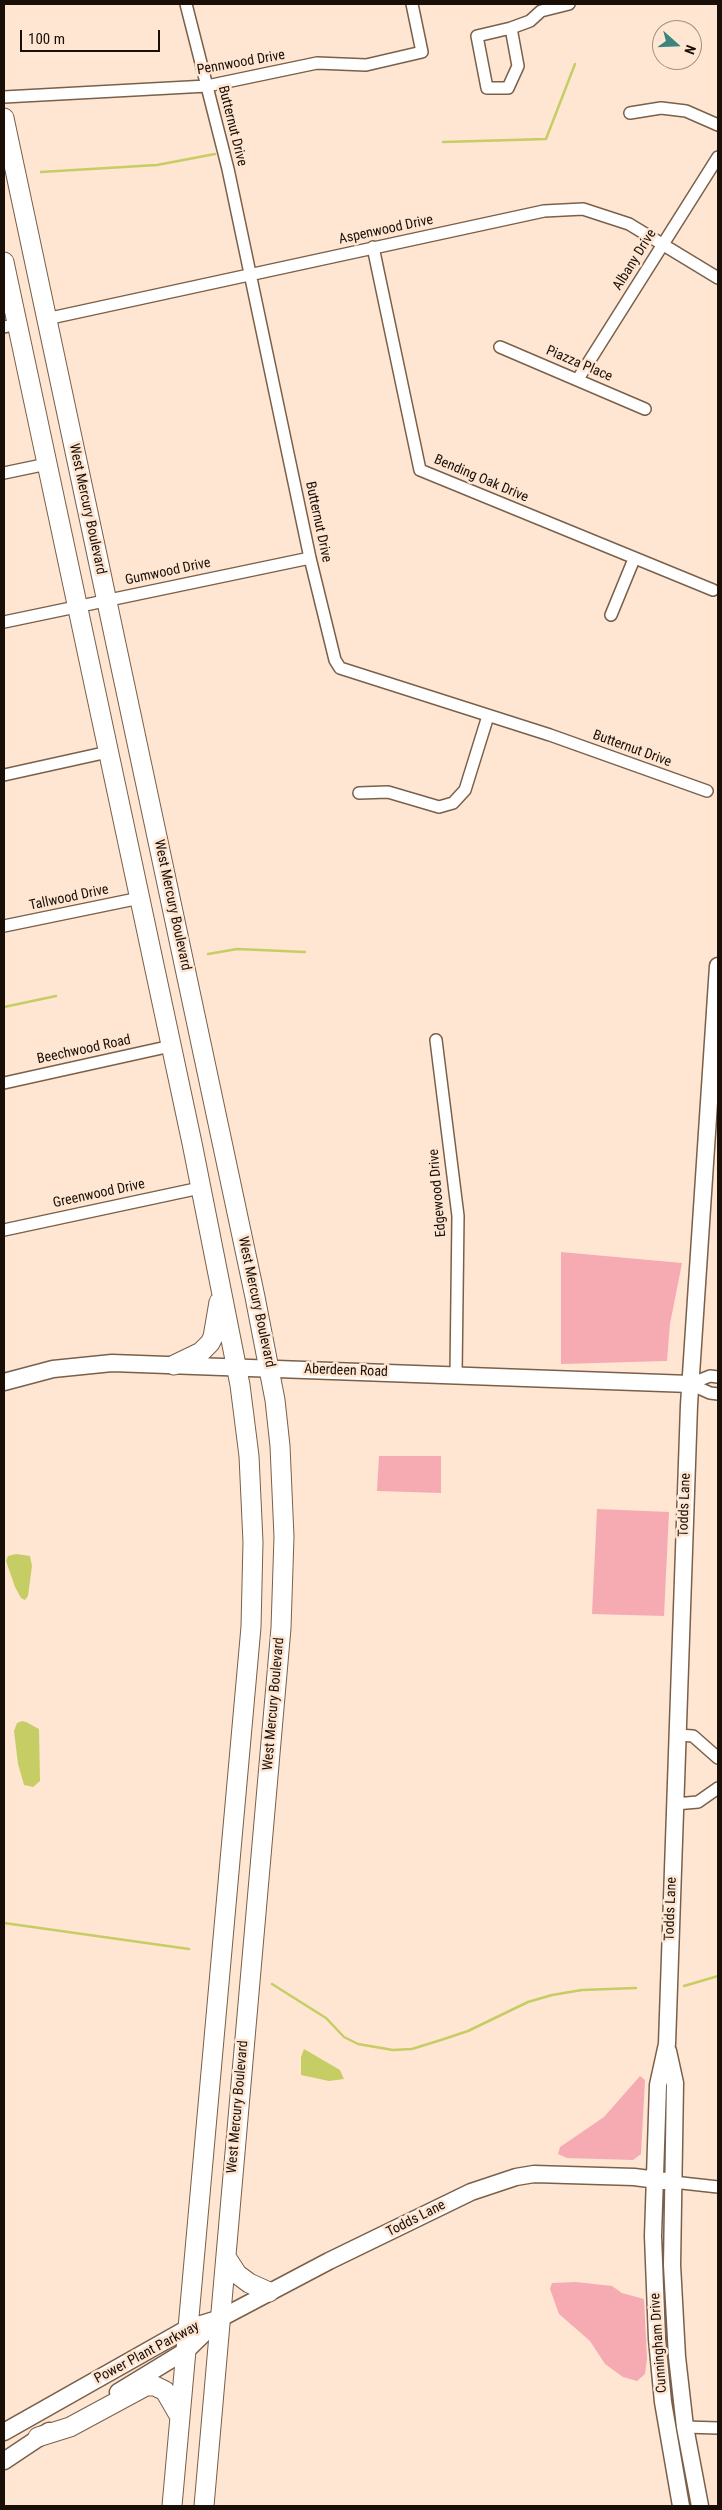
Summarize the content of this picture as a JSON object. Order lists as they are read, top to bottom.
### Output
{
  "streets": {
    "highway": ["West Mercury Boulevard"],
    "main road": [
      "Aberdeen Road",
      "Todds Lane",
      "Cunningham Drive",
      "Power Plant Parkway"
    ],
    "street": [
      "Pennwood Drive",
      "Butternut Drive",
      "Aspenwood Drive",
      "Albany Drive",
      "Piazza Place",
      "Bending Oak Drive",
      "Gumwood Drive",
      "Tallwood Drive",
      "Beechwood Road",
      "Edgewood Drive",
      "Greenwood Drive"
    ]
  },
  "crossings": [
    ["Pennwood Drive", "Butternut Drive"],
    ["Butternut Drive", "Aspenwood Drive"],
    ["Butternut Drive", "Gumwood Drive"],
    ["Aspenwood Drive", "Albany Drive"],
    ["Aspenwood Drive", "Bending Oak Drive"],
    ["Aspenwood Drive", "West Mercury Boulevard"],
    ["Albany Drive", "Piazza Place"],
    ["West Mercury Boulevard", "Gumwood Drive"],
    ["West Mercury Boulevard", "Aberdeen Road"],
    ["West Mercury Boulevard", "Todds Lane"],
    ["West Mercury Boulevard", "Power Plant Parkway"],
    ["Edgewood Drive", "Aberdeen Road"],
    ["Aberdeen Road", "Todds Lane"],
    ["Todds Lane", "Cunningham Drive"],
    ["Todds Lane", "Power Plant Parkway"]
  ],
  "scale_bar": "100 m",
  "north": "right"
}
